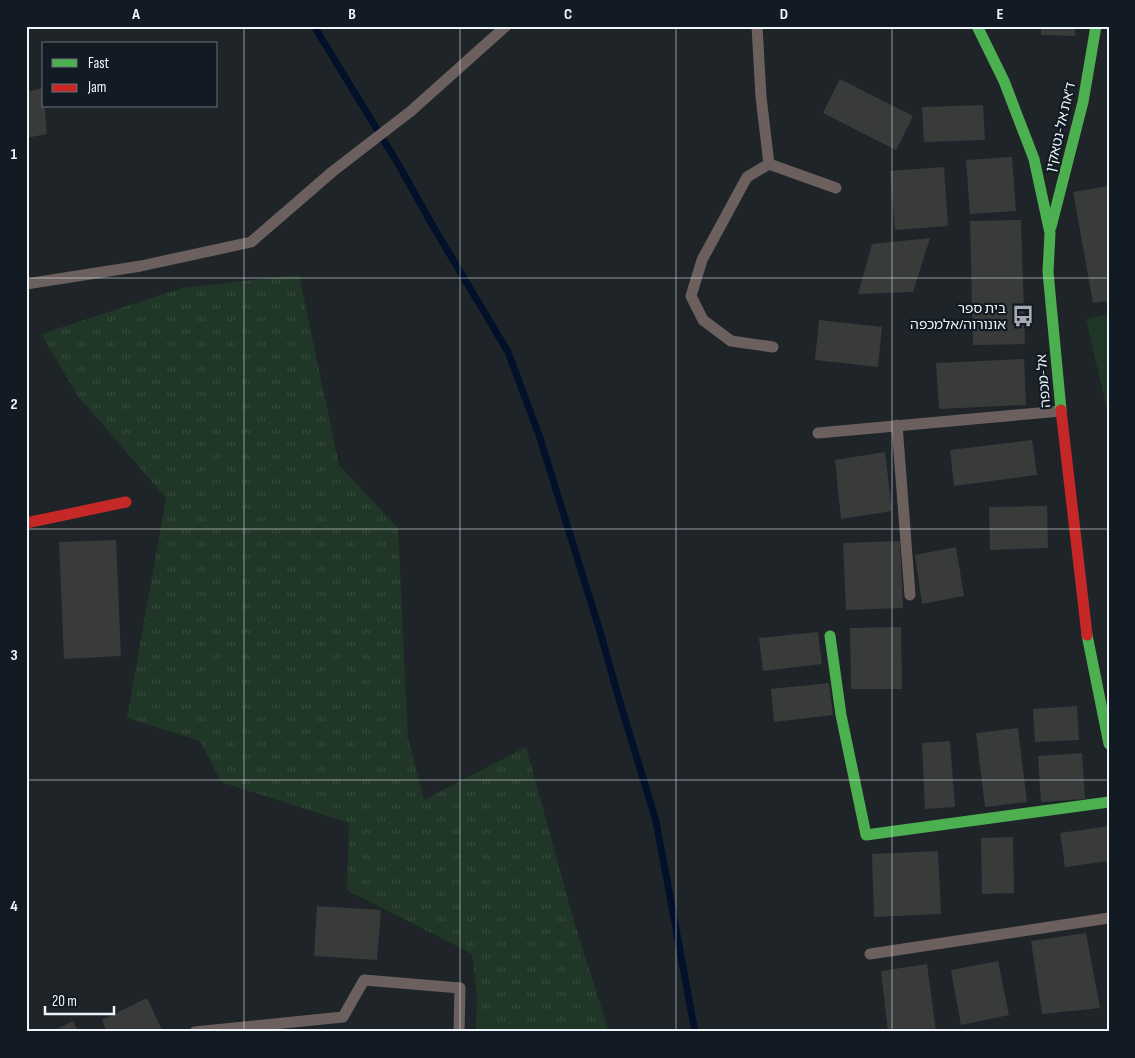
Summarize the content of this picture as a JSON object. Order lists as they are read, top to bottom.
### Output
{
  "streets": {
    "street": ["ד'את אל-נטאקין", "אל-מכפה"]
  },
  "crossings": [
    ["ד'את אל-נטאקין", "אל-מכפה"]
  ],
  "places": {
    "bus stop": ["בית ספר אונורוה/אלמכפה"]
  },
  "legend": ["Fast", "Jam"],
  "scale_bar": "20 m",
  "grid": {
    "columns": [
      "A",
      "B",
      "C",
      "D",
      "E"
    ],
    "rows": [
      "1",
      "2",
      "3",
      "4"
    ]
  }
}
